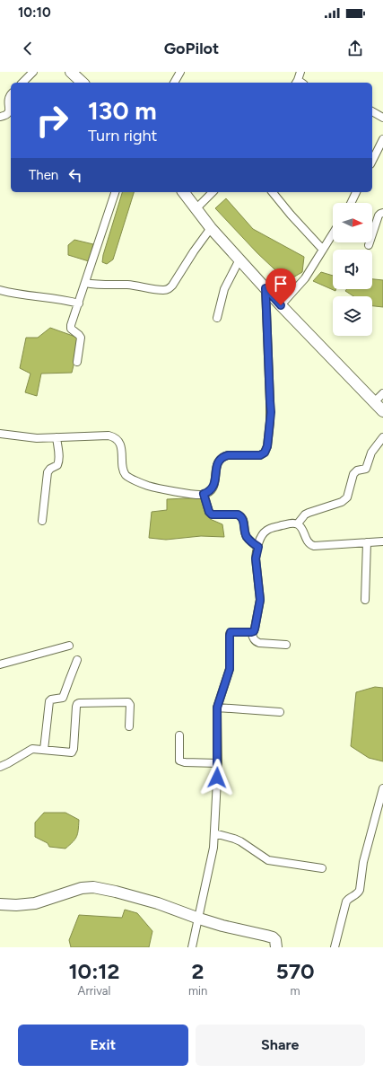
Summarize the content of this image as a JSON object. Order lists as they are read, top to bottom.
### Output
{
  "north": "right",
  "page": {
    "status": "10:10",
    "header": "GoPilot",
    "turn": ["130 m", "Turn right"],
    "then": "Then",
    "eta": [
      "10:12",
      "Arrival",
      "2",
      "min",
      "570",
      "m"
    ],
    "buttons": ["Exit", "Share"]
  }
}
